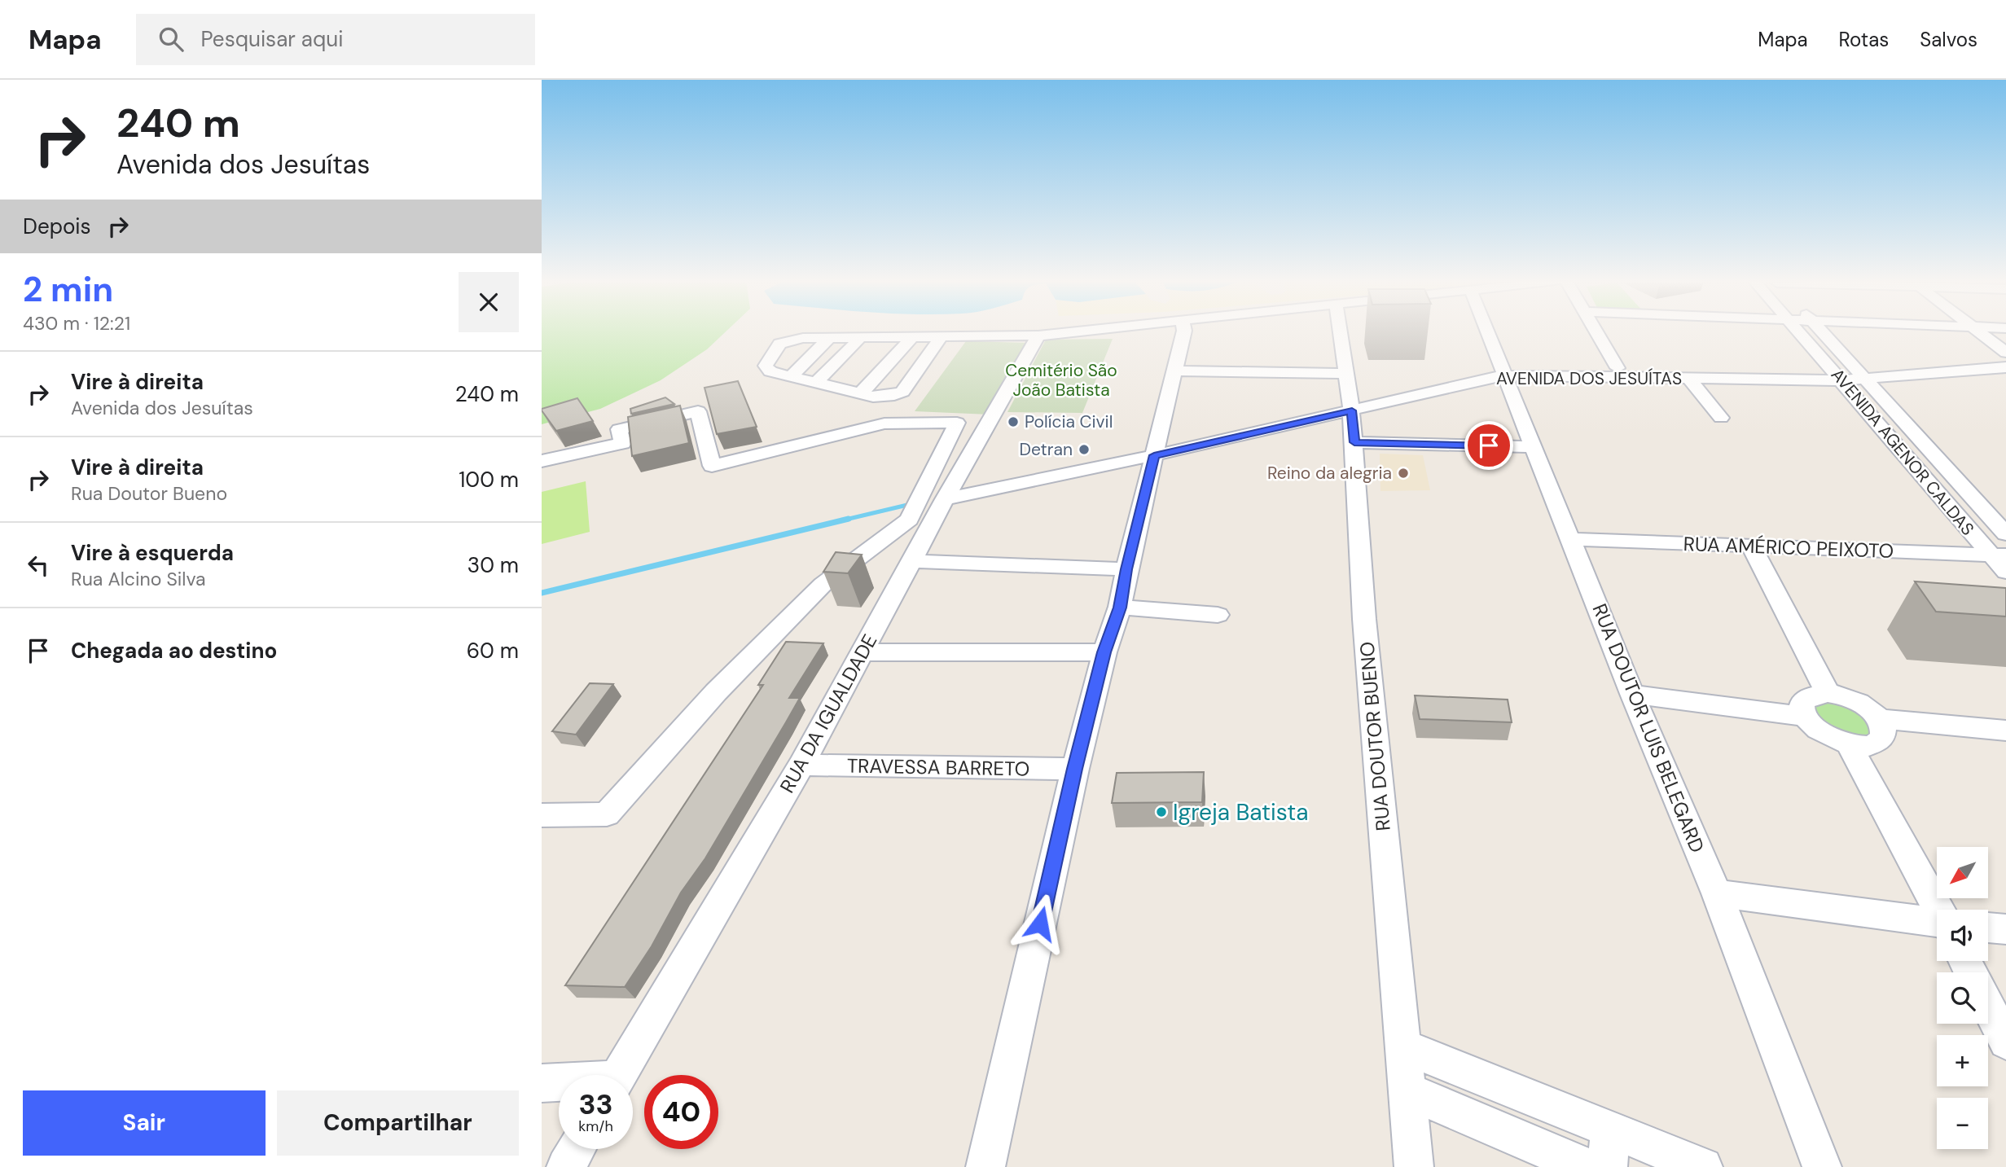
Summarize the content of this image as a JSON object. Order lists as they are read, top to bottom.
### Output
{
  "streets": {
    "street": [
      "AVENIDA DOS JESUÍTAS",
      "AVENIDA AGENOR CALDAS",
      "RUA AMÉRICO PEIXOTO",
      "RUA DA IGUALDADE",
      "RUA DOUTOR LUIS BELEGARD",
      "RUA DOUTOR BUENO",
      "TRAVESSA BARRETO"
    ]
  },
  "crossings": [
    ["AVENIDA DOS JESUÍTAS", "AVENIDA AGENOR CALDAS"],
    ["AVENIDA DOS JESUÍTAS", "RUA DA IGUALDADE"],
    ["AVENIDA DOS JESUÍTAS", "RUA DOUTOR LUIS BELEGARD"],
    ["AVENIDA DOS JESUÍTAS", "RUA DOUTOR BUENO"],
    ["AVENIDA AGENOR CALDAS", "RUA AMÉRICO PEIXOTO"],
    ["RUA AMÉRICO PEIXOTO", "RUA DOUTOR LUIS BELEGARD"],
    ["RUA DA IGUALDADE", "TRAVESSA BARRETO"]
  ],
  "parks": ["Cemitério São João Batista"],
  "places": [
    "Polícia Civil",
    "Detran",
    "Reino da alegria",
    "Igreja Batista"
  ],
  "north": "bottom left",
  "page": {
    "header": "Mapa",
    "search": "Pesquisar aqui",
    "nav": ["Mapa", "Rotas", "Salvos"],
    "turn": ["240 m", "Avenida dos Jesuítas"],
    "then": "Depois",
    "heading": ["2 min", "430 m · 12:21"],
    "list": [
      {
        "name": "Vire à direita",
        "note": "Avenida dos Jesuítas",
        "value": "240 m"
      },
      {
        "name": "Vire à direita",
        "note": "Rua Doutor Bueno",
        "value": "100 m"
      },
      {
        "name": "Vire à esquerda",
        "note": "Rua Alcino Silva",
        "value": "30 m"
      },
      {
        "name": "Chegada ao destino",
        "value": "60 m"
      }
    ],
    "map_buttons": ["+", "−"],
    "speed": "33 km/h",
    "limit": "40",
    "buttons": ["Sair", "Compartilhar"]
  }
}
